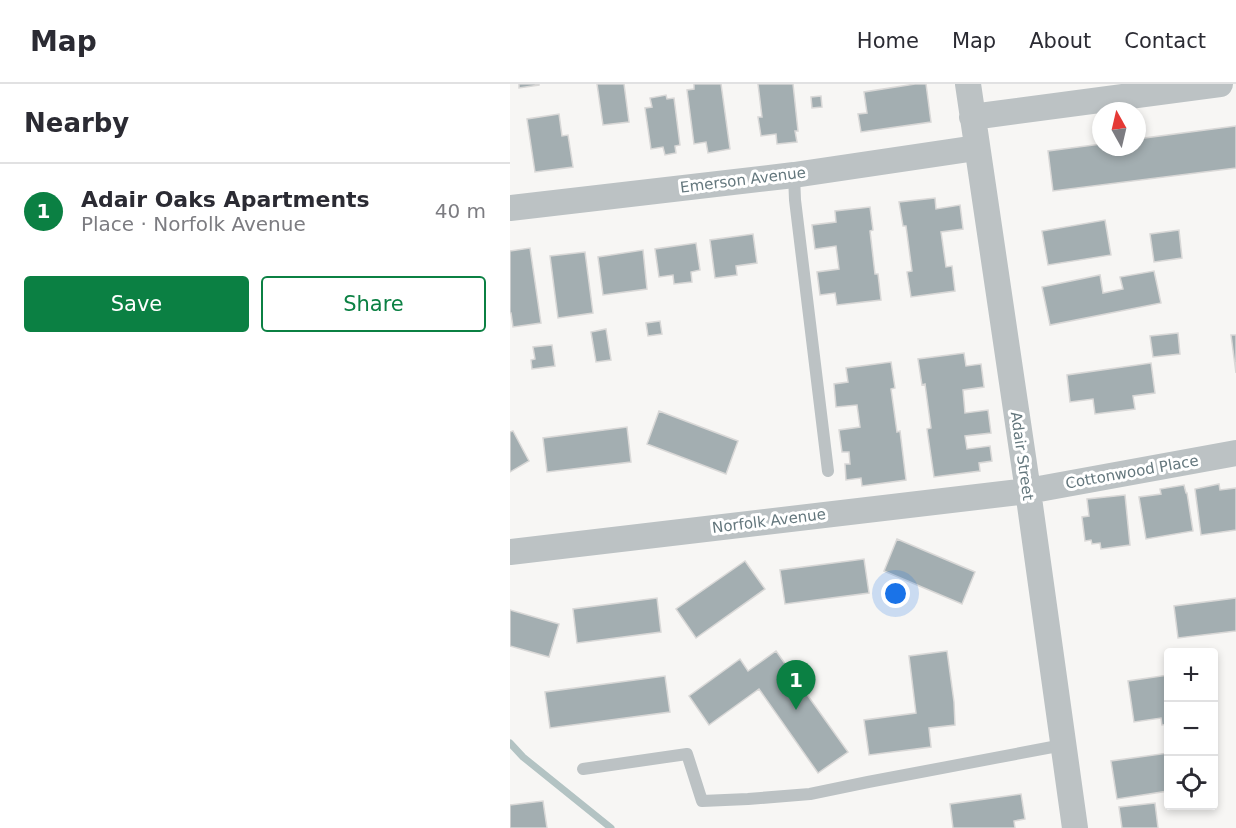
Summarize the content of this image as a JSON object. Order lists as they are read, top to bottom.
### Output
{
  "streets": {
    "street": [
      "Emerson Avenue",
      "Adair Street",
      "Cottonwood Place",
      "Norfolk Avenue"
    ]
  },
  "crossings": [
    ["Emerson Avenue", "Adair Street"],
    ["Adair Street", "Cottonwood Place"],
    ["Adair Street", "Norfolk Avenue"],
    ["Cottonwood Place", "Norfolk Avenue"]
  ],
  "north": "top",
  "page": {
    "header": "Map",
    "nav": [
      "Home",
      "Map",
      "About",
      "Contact"
    ],
    "heading": "Nearby",
    "list": [
      {
        "mark": "1",
        "name": "Adair Oaks Apartments",
        "note": "Place · Norfolk Avenue",
        "value": "40 m"
      }
    ],
    "buttons": ["Save", "Share"],
    "map_buttons": ["+", "−"],
    "pins": "1"
  }
}
